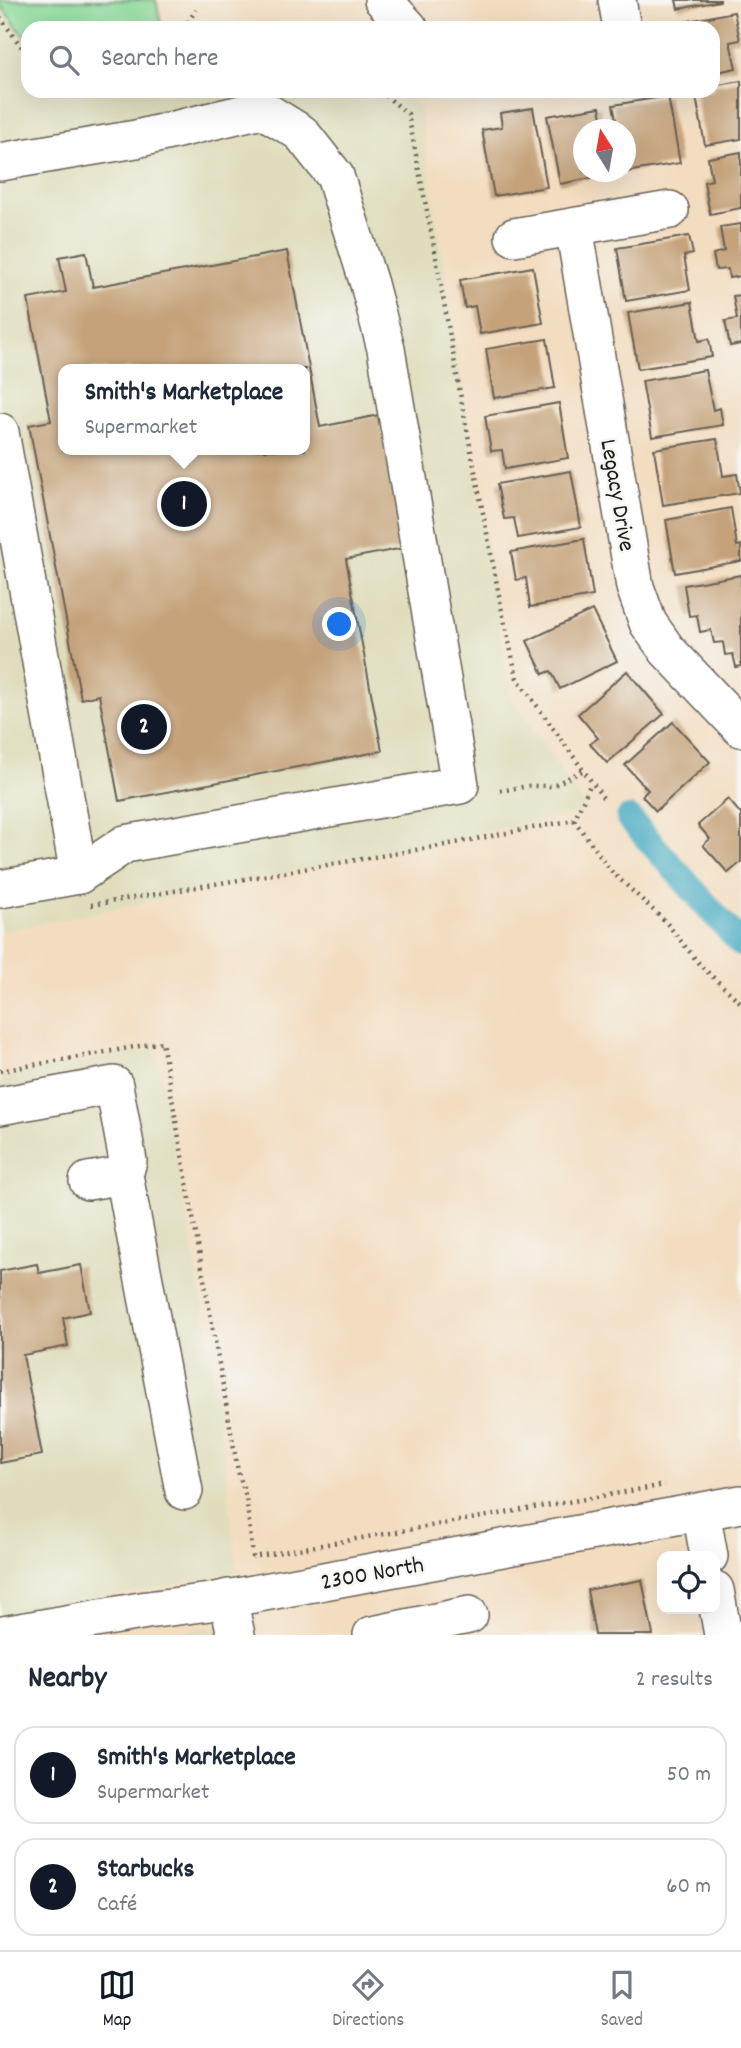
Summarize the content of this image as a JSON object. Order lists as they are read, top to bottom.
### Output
{
  "streets": {
    "street": ["Legacy Drive", "2300 North"]
  },
  "north": "top",
  "page": {
    "search": "Search here",
    "popup": ["Smith's Marketplace", "Supermarket"],
    "pins": ["1", "2"],
    "heading": ["Nearby", "2 results"],
    "list": [
      {
        "mark": "1",
        "name": "Smith's Marketplace",
        "note": "Supermarket",
        "value": "50 m"
      },
      {
        "mark": "2",
        "name": "Starbucks",
        "note": "Café",
        "value": "60 m"
      }
    ],
    "nav": ["Map", "Directions", "Saved"]
  }
}
